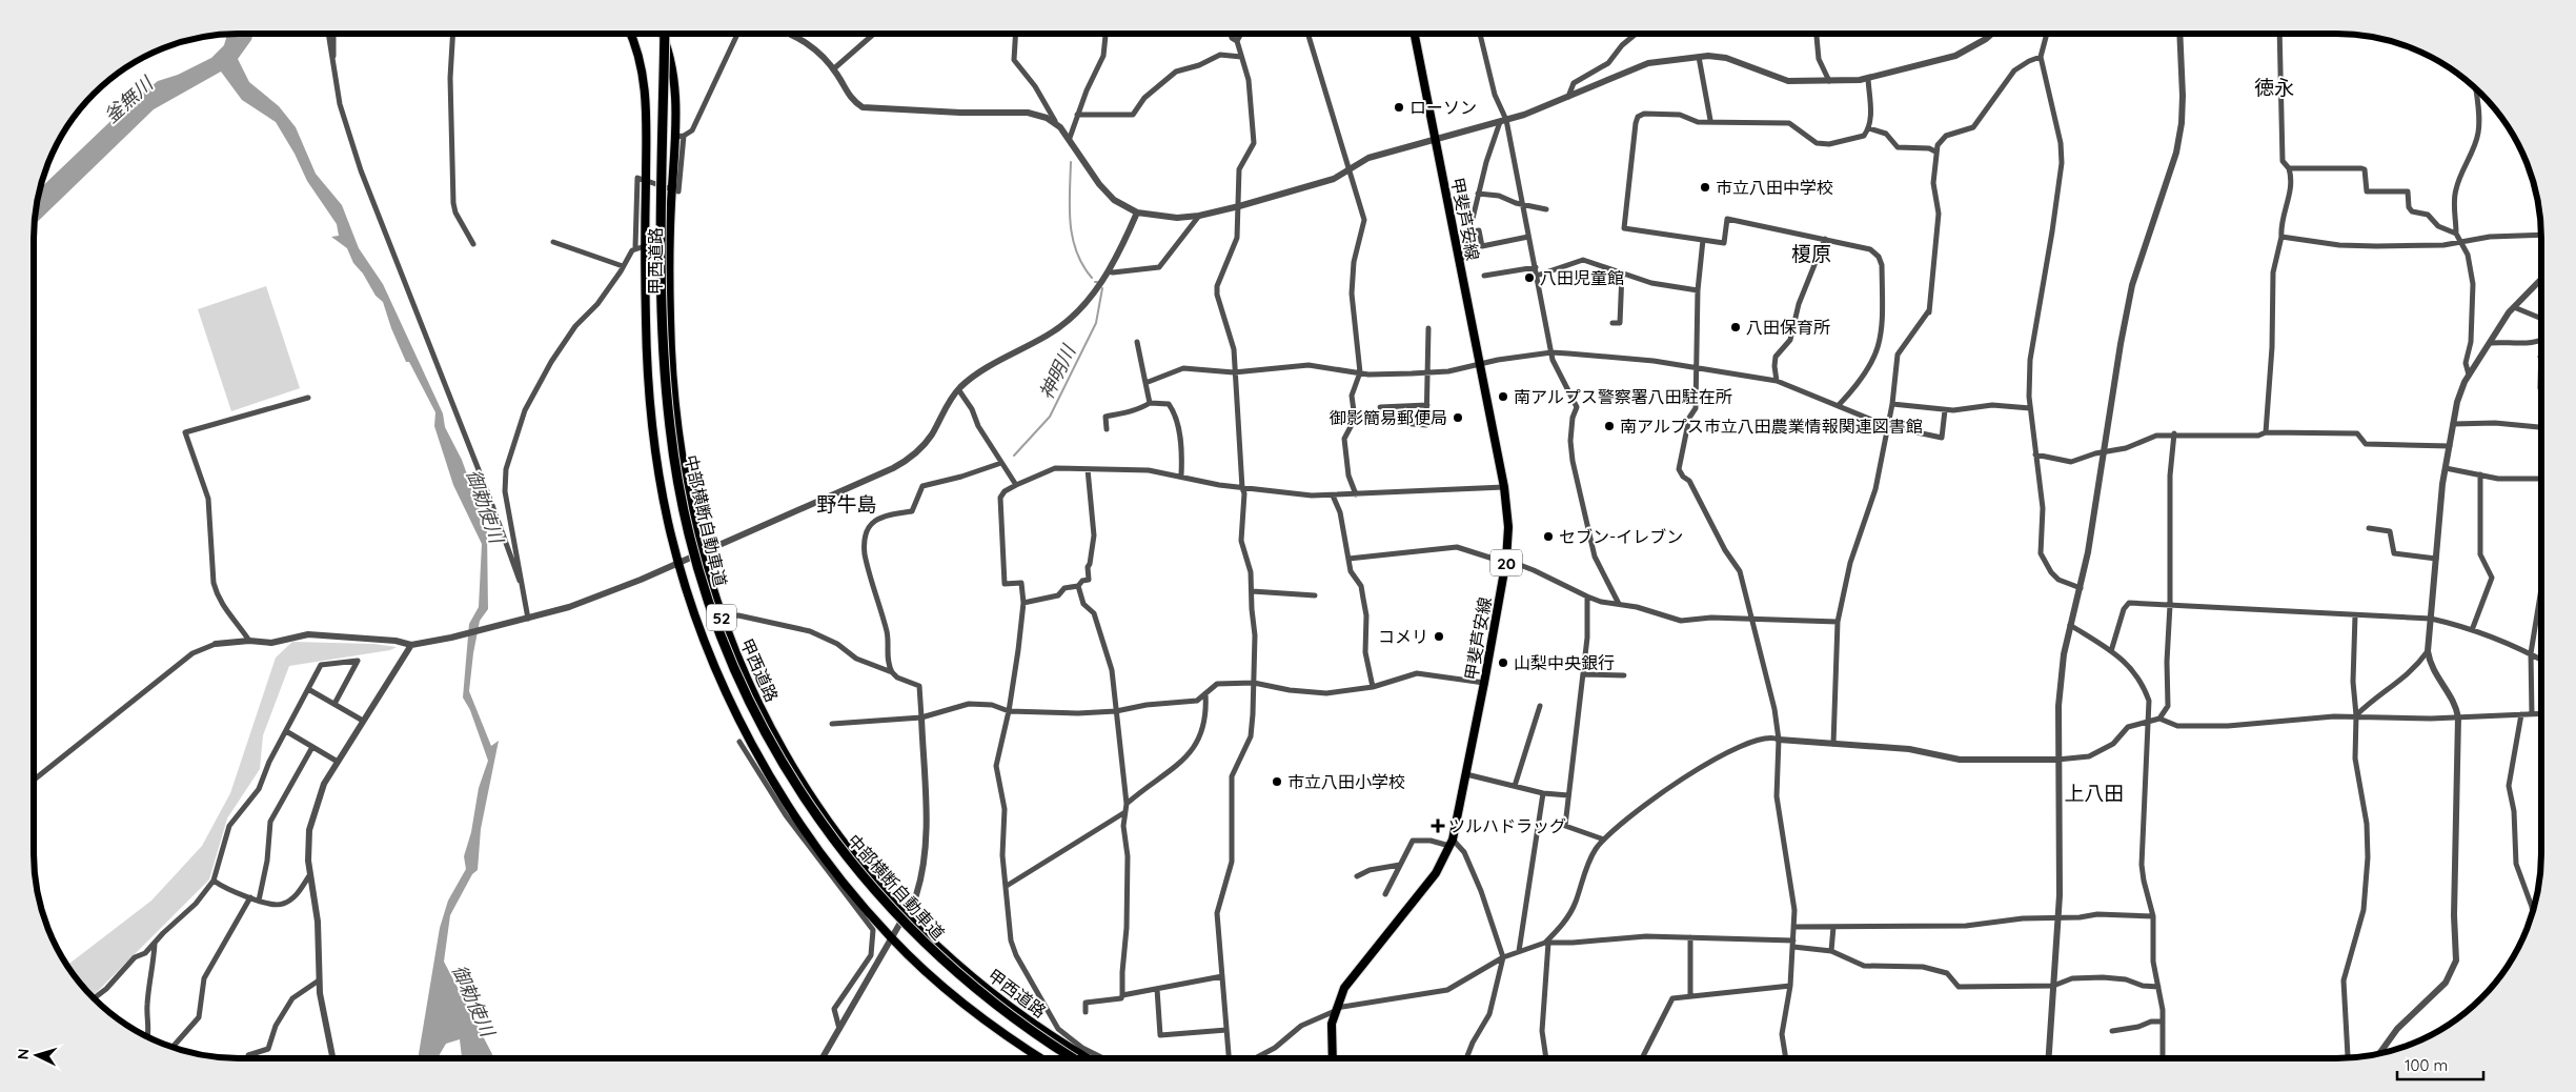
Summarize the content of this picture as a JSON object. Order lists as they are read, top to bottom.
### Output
{
  "streets": {
    "highway": ["中部横断自動車道"],
    "main road": [
      "甲斐芦安線",
      "甲西道路",
      "20",
      "52"
    ]
  },
  "districts": [
    "徳永",
    "榎原",
    "野牛島",
    "上八田"
  ],
  "water": ["釜無川", "神明川", "御勅使川"],
  "places": {
    "other": [
      "ローソン",
      "市立八田中学校",
      "八田児童館",
      "八田保育所",
      "南アルプス警察署八田駐在所",
      "御影簡易郵便局",
      "南アルプス市立八田農業情報関連図書館",
      "セブン-イレブン",
      "コメリ",
      "山梨中央銀行",
      "市立八田小学校"
    ],
    "health": ["ツルハドラッグ"]
  },
  "scale_bar": "100 m",
  "north": "left"
}
